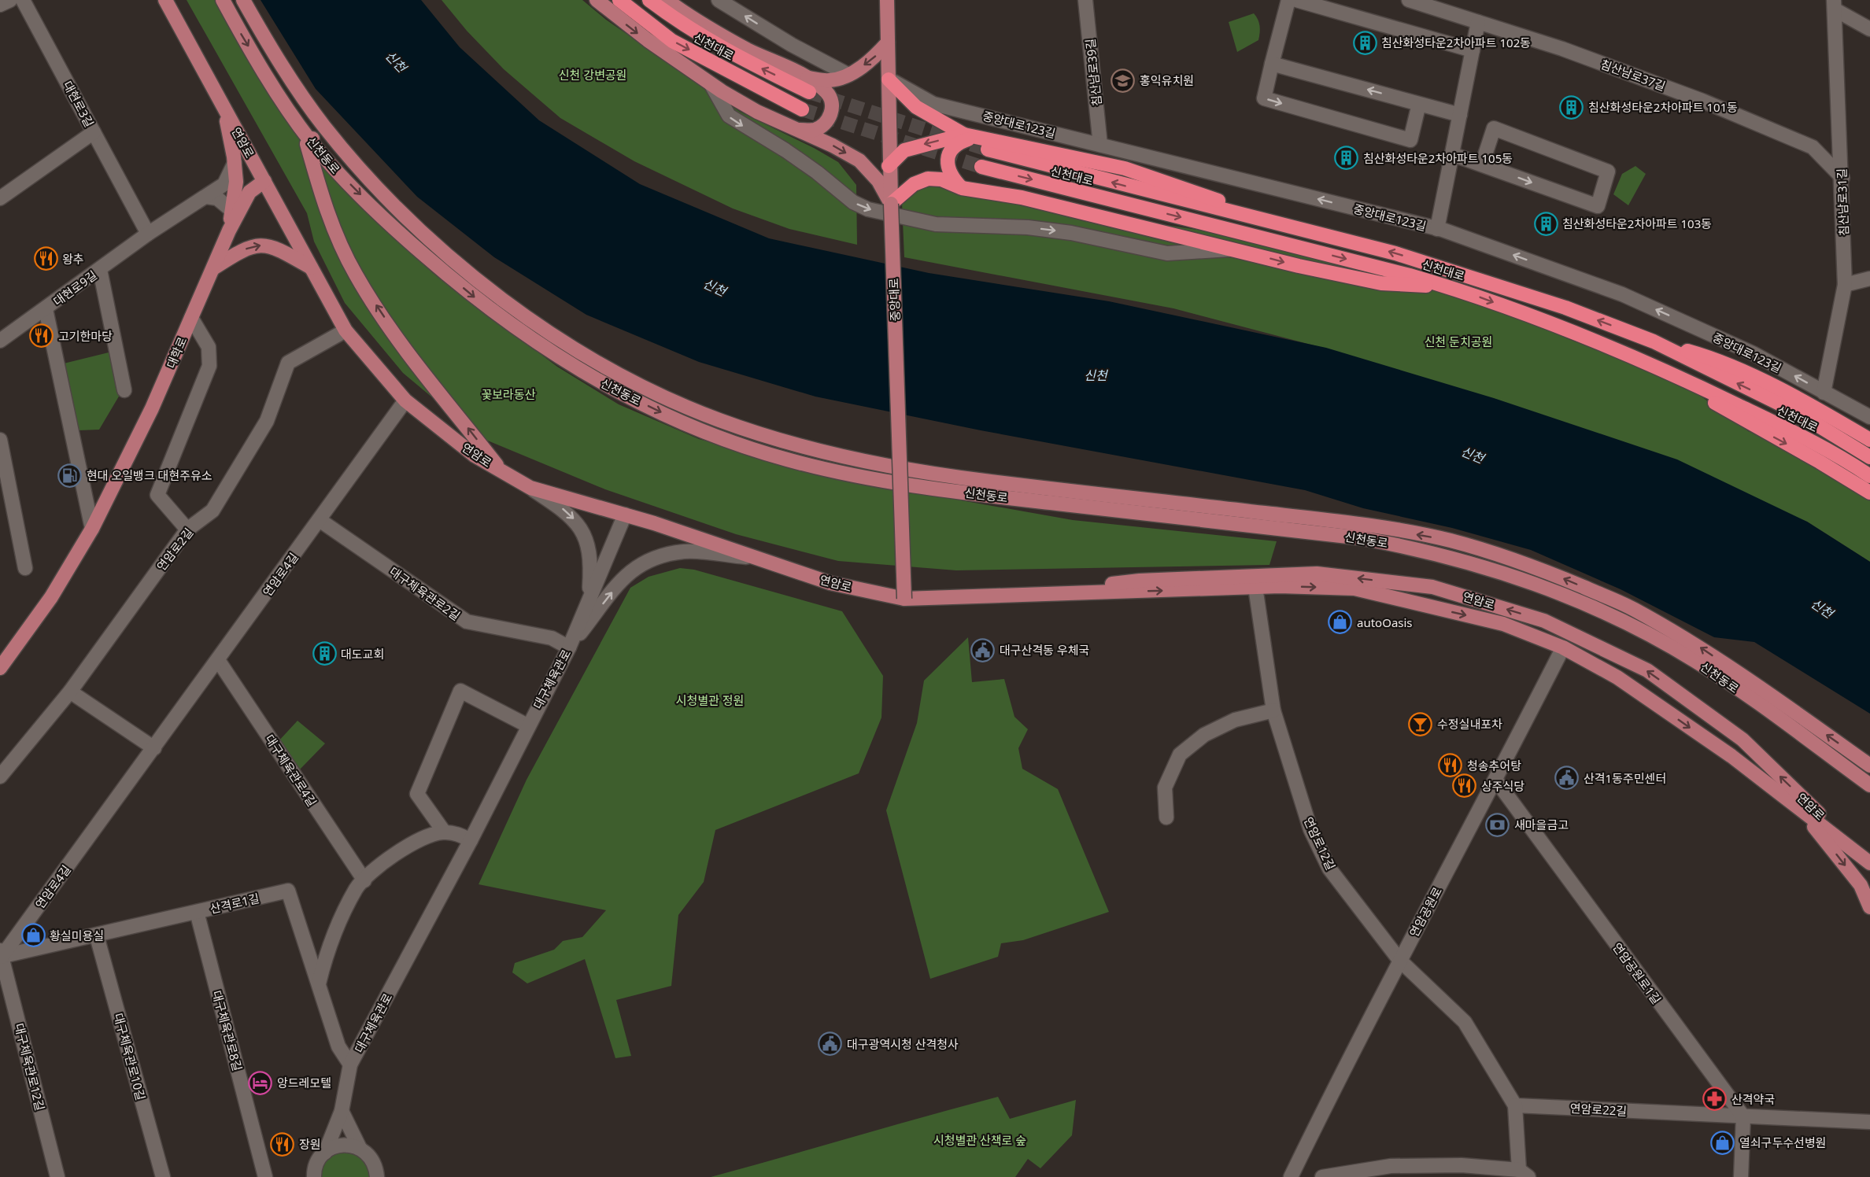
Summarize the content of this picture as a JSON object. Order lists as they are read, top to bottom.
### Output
{
  "streets": {
    "highway": ["신천대로"],
    "main road": [
      "연암로",
      "신천동로",
      "중앙대로",
      "대학로"
    ],
    "street": [
      "침산남로39길",
      "침산남로37길",
      "대현로3길",
      "중앙대로123길",
      "침산남로31길",
      "대현로9길",
      "연암로2길",
      "연암로4길",
      "대구체육관로2길",
      "대구체육관로",
      "대구체육관로4길",
      "연암로12길",
      "산격로1길",
      "연암공원로",
      "연암공원로1길",
      "대구체육관로8길",
      "대구체육관로10길",
      "대구체육관로12길",
      "연암로22길"
    ]
  },
  "crossings": [
    ["침산남로39길", "중앙대로123길"],
    ["침산남로37길", "침산남로31길"],
    ["중앙대로123길", "침산남로31길"],
    ["중앙대로123길", "중앙대로"],
    ["연암로", "중앙대로"],
    ["연암로", "대학로"],
    ["연암로", "연암로2길"],
    ["연암로", "연암로4길"],
    ["연암로", "대구체육관로"],
    ["연암로", "연암로12길"],
    ["연암로", "연암공원로"],
    ["연암로4길", "대구체육관로2길"],
    ["연암로4길", "대구체육관로4길"],
    ["연암로4길", "산격로1길"],
    ["연암로4길", "대구체육관로12길"],
    ["대구체육관로2길", "대구체육관로"],
    ["대구체육관로", "산격로1길"],
    ["연암로12길", "연암공원로"],
    ["산격로1길", "대구체육관로8길"],
    ["산격로1길", "대구체육관로10길"],
    ["산격로1길", "대구체육관로12길"],
    ["연암공원로", "연암공원로1길"],
    ["연암공원로1길", "연암로22길"]
  ],
  "water": ["신천"],
  "parks": [
    "신천 강변공원",
    "신천 둔치공원",
    "꽃보라동산",
    "시청별관 정원",
    "시청별관 산책로 숲"
  ],
  "places": {
    "building": [
      "침산화성타운2차아파트 102동",
      "침산화성타운2차아파트 101동",
      "침산화성타운2차아파트 105동",
      "침산화성타운2차아파트 103동",
      "대도교회"
    ],
    "school or university": ["홍익유치원"],
    "restaurant": [
      "왕추",
      "고기한마당",
      "청송추어탕",
      "상주식당",
      "장원"
    ],
    "fuel station": ["현대 오일뱅크 대현주유소"],
    "shop": ["autoOasis", "황실미용실", "열쇠구두수선병원"],
    "public building": ["대구산격동 우체국", "산격1동주민센터", "대구광역시청 산격청사"],
    "bar": ["수정실내포차"],
    "bank": ["새마을금고"],
    "hotel": ["앙드레모텔"],
    "pharmacy": ["산격약국"]
  }
}
